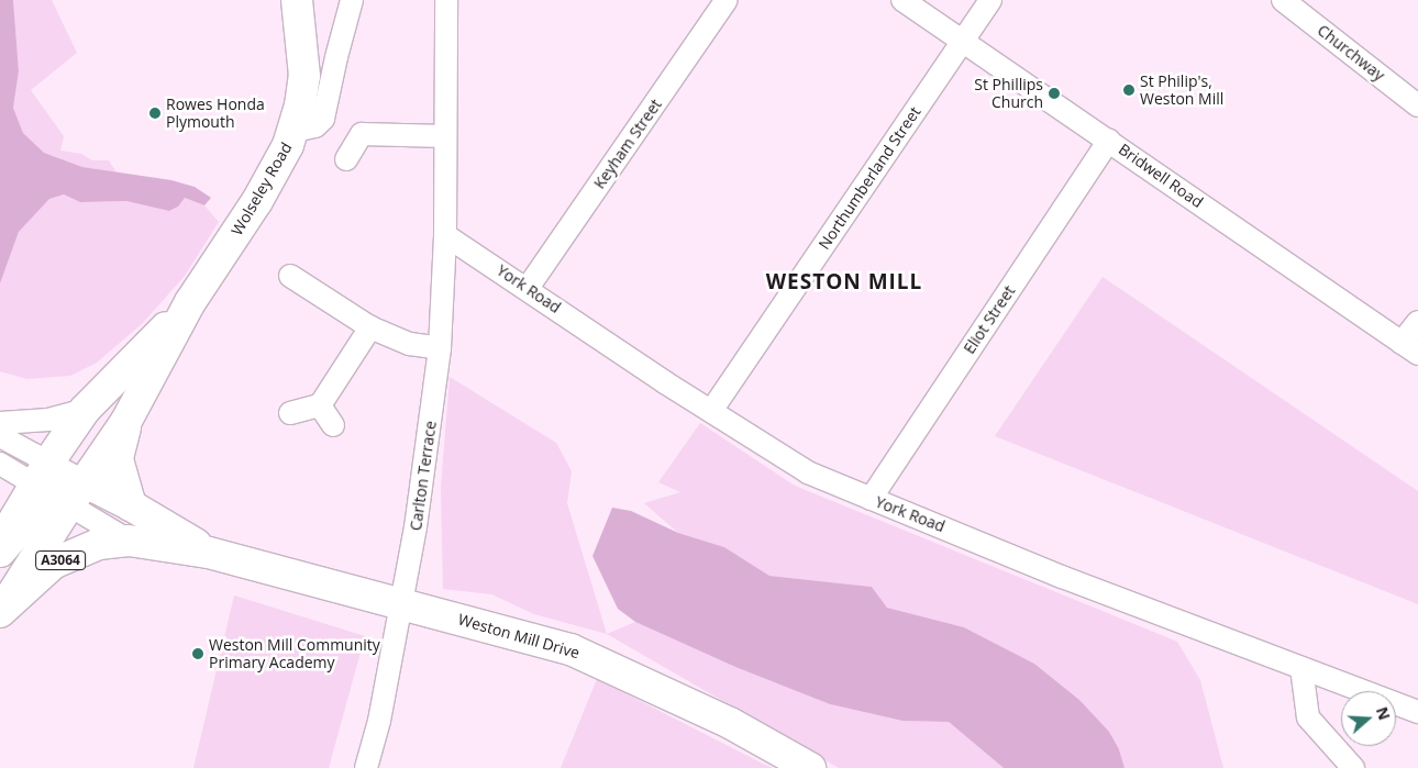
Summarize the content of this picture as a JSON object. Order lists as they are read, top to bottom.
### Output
{
  "streets": {
    "street": [
      "Churchway",
      "Keyham Street",
      "Bridwell Road",
      "Northumberland Street",
      "Wolseley Road",
      "York Road",
      "Eliot Street",
      "Carlton Terrace",
      "A3064",
      "Weston Mill Drive"
    ]
  },
  "crossings": [
    ["Keyham Street", "York Road"],
    ["Bridwell Road", "Northumberland Street"],
    ["Bridwell Road", "Eliot Street"],
    ["Northumberland Street", "York Road"],
    ["Wolseley Road", "Weston Mill Drive"],
    ["York Road", "Eliot Street"],
    ["York Road", "Carlton Terrace"],
    ["Carlton Terrace", "Weston Mill Drive"]
  ],
  "districts": ["WESTON MILL"],
  "places": [
    "St Philip's, Weston Mill",
    "St Phillips Church",
    "Rowes Honda Plymouth",
    "Weston Mill Community Primary Academy"
  ],
  "north": "right"
}
